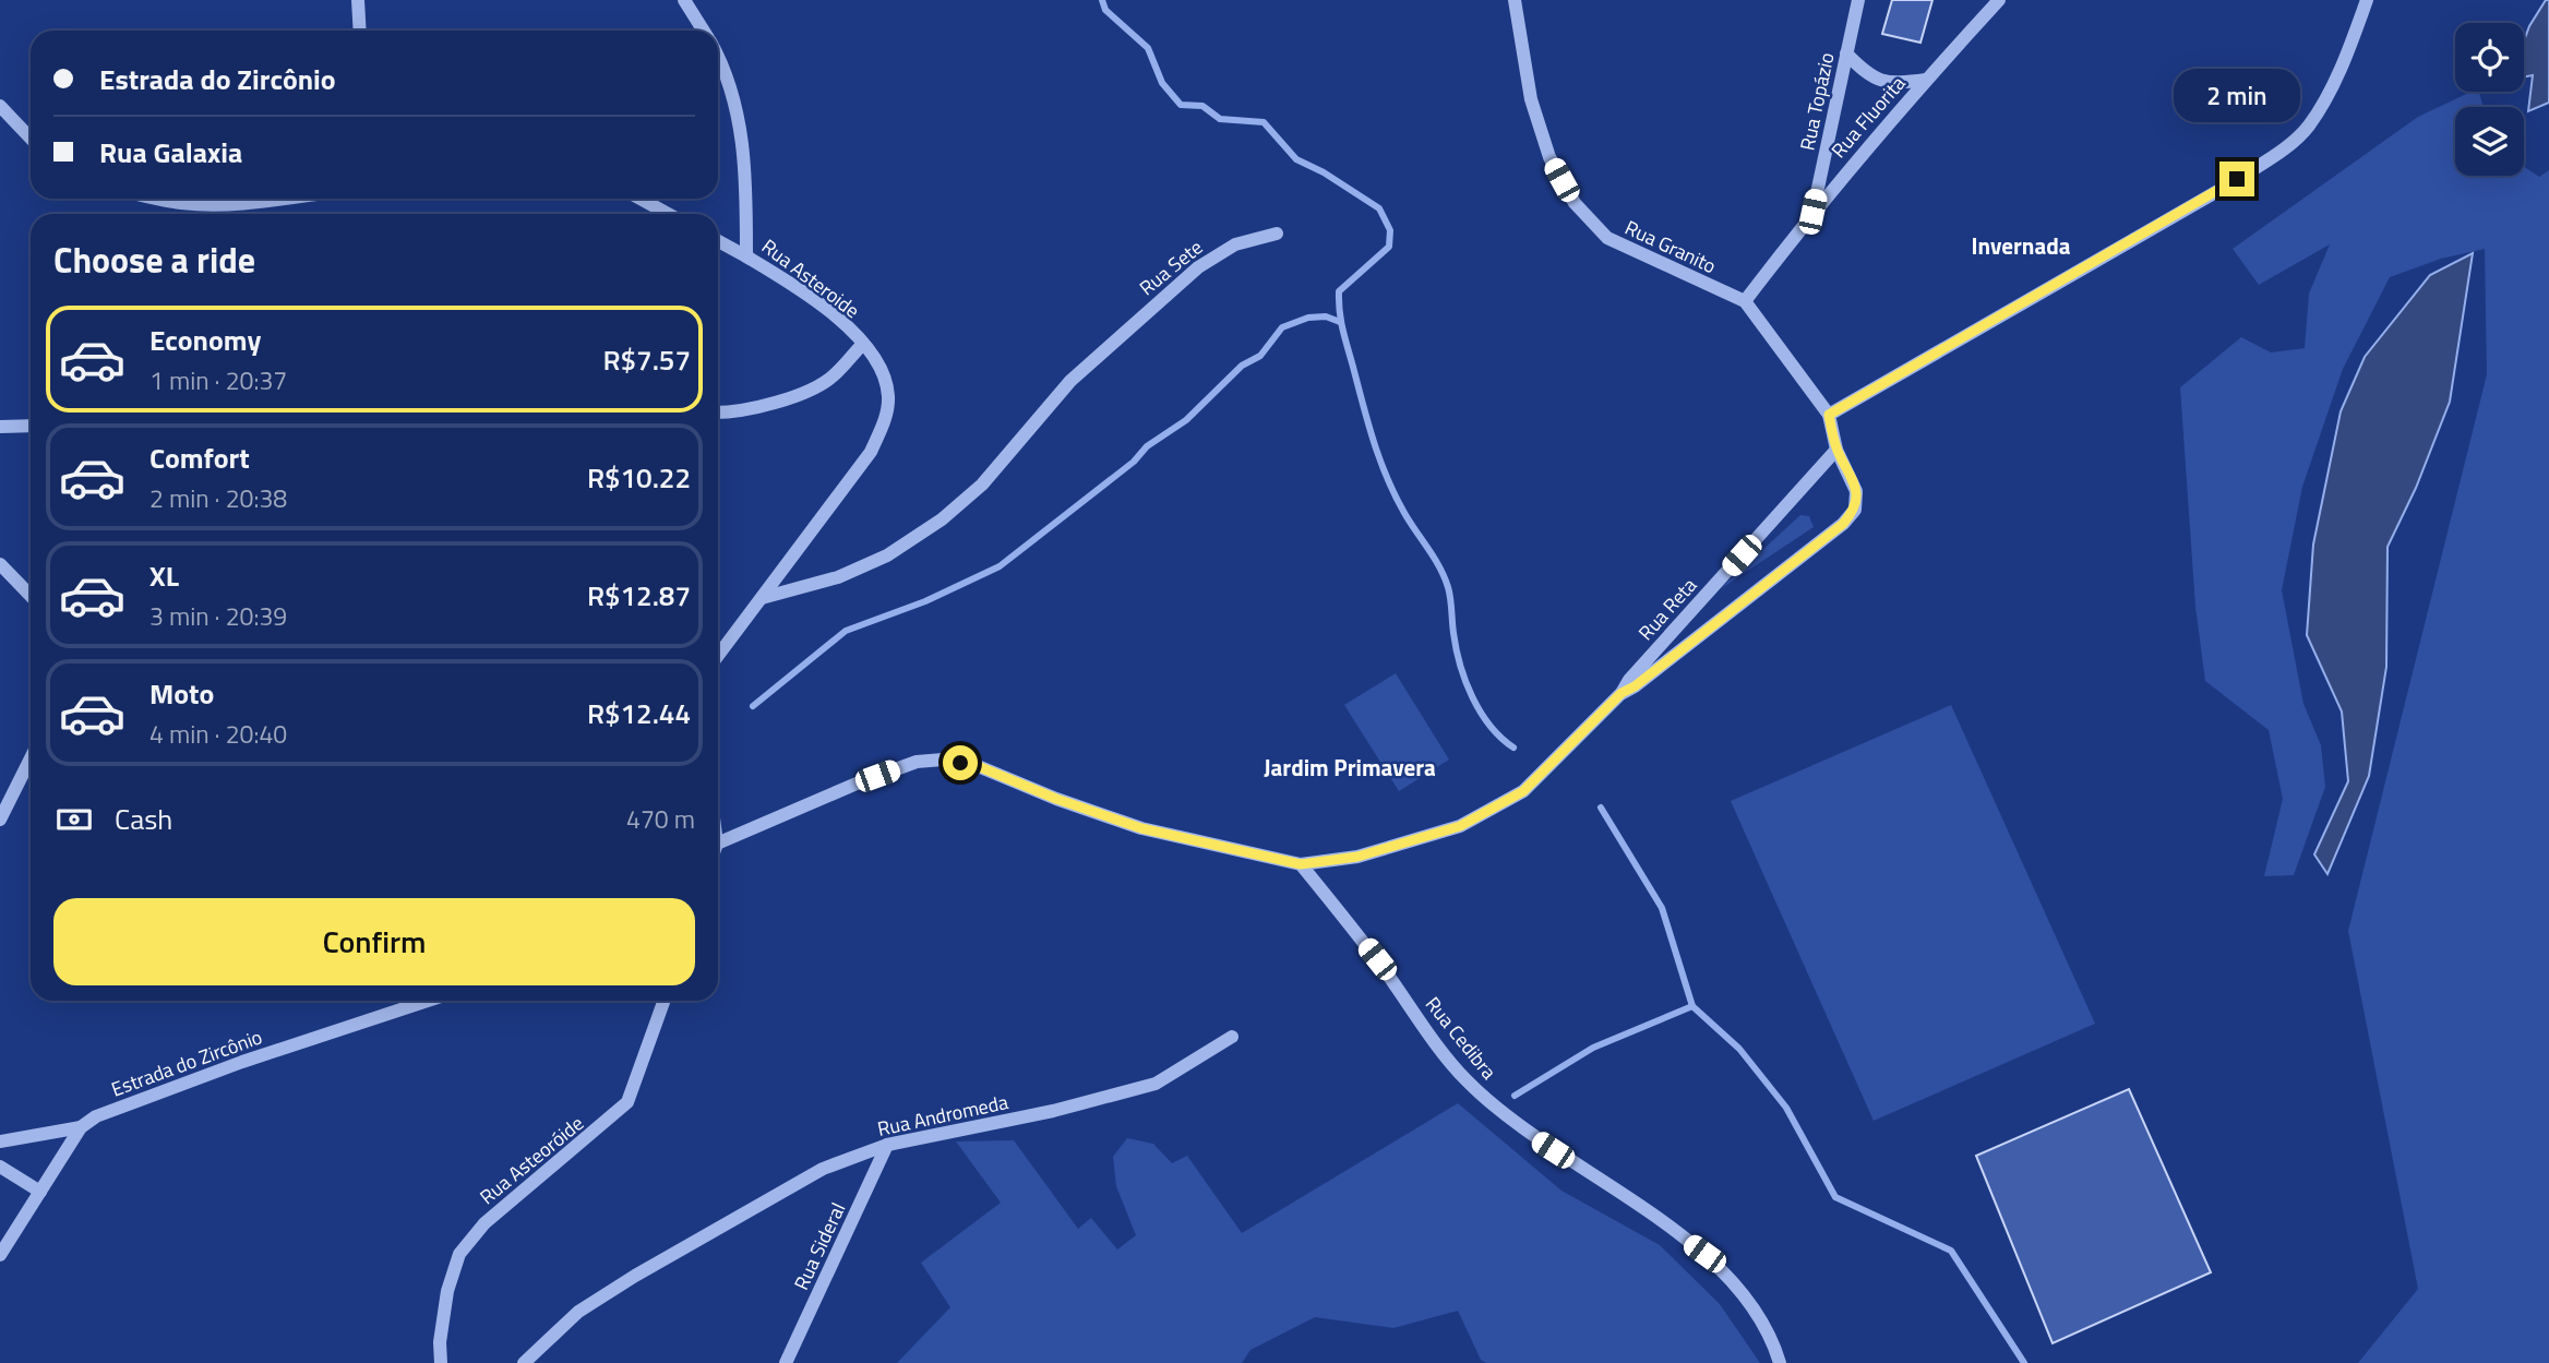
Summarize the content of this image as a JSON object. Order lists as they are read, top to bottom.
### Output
{
  "streets": {
    "street": [
      "Rua Topázio",
      "Rua Fluorita",
      "Rua Granito",
      "Rua Sete",
      "Rua Asteroide",
      "Rua Reta",
      "Rua Cedibra",
      "Estrada do Zircônio",
      "Rua Andromeda",
      "Rua Asteoróide",
      "Rua Sideral"
    ]
  },
  "crossings": [
    ["Rua Topázio", "Rua Fluorita"],
    ["Rua Fluorita", "Rua Granito"],
    ["Rua Granito", "Rua Reta"],
    ["Rua Sete", "Rua Asteroide"],
    ["Rua Reta", "Rua Cedibra"],
    ["Rua Andromeda", "Rua Sideral"]
  ],
  "districts": ["Invernada", "Jardim Primavera"],
  "page": {
    "banner": ["Estrada do Zircônio", "Rua Galaxia"],
    "bubble": "2 min",
    "heading": "Choose a ride",
    "list": [
      {
        "name": "Economy",
        "note": "1 min · 20:37",
        "value": "R$7.57"
      },
      {
        "name": "Comfort",
        "note": "2 min · 20:38",
        "value": "R$10.22"
      },
      {
        "name": "XL",
        "note": "3 min · 20:39",
        "value": "R$12.87"
      },
      {
        "name": "Moto",
        "note": "4 min · 20:40",
        "value": "R$12.44"
      }
    ],
    "pay": ["Cash", "470 m"],
    "buttons": "Confirm"
  }
}
